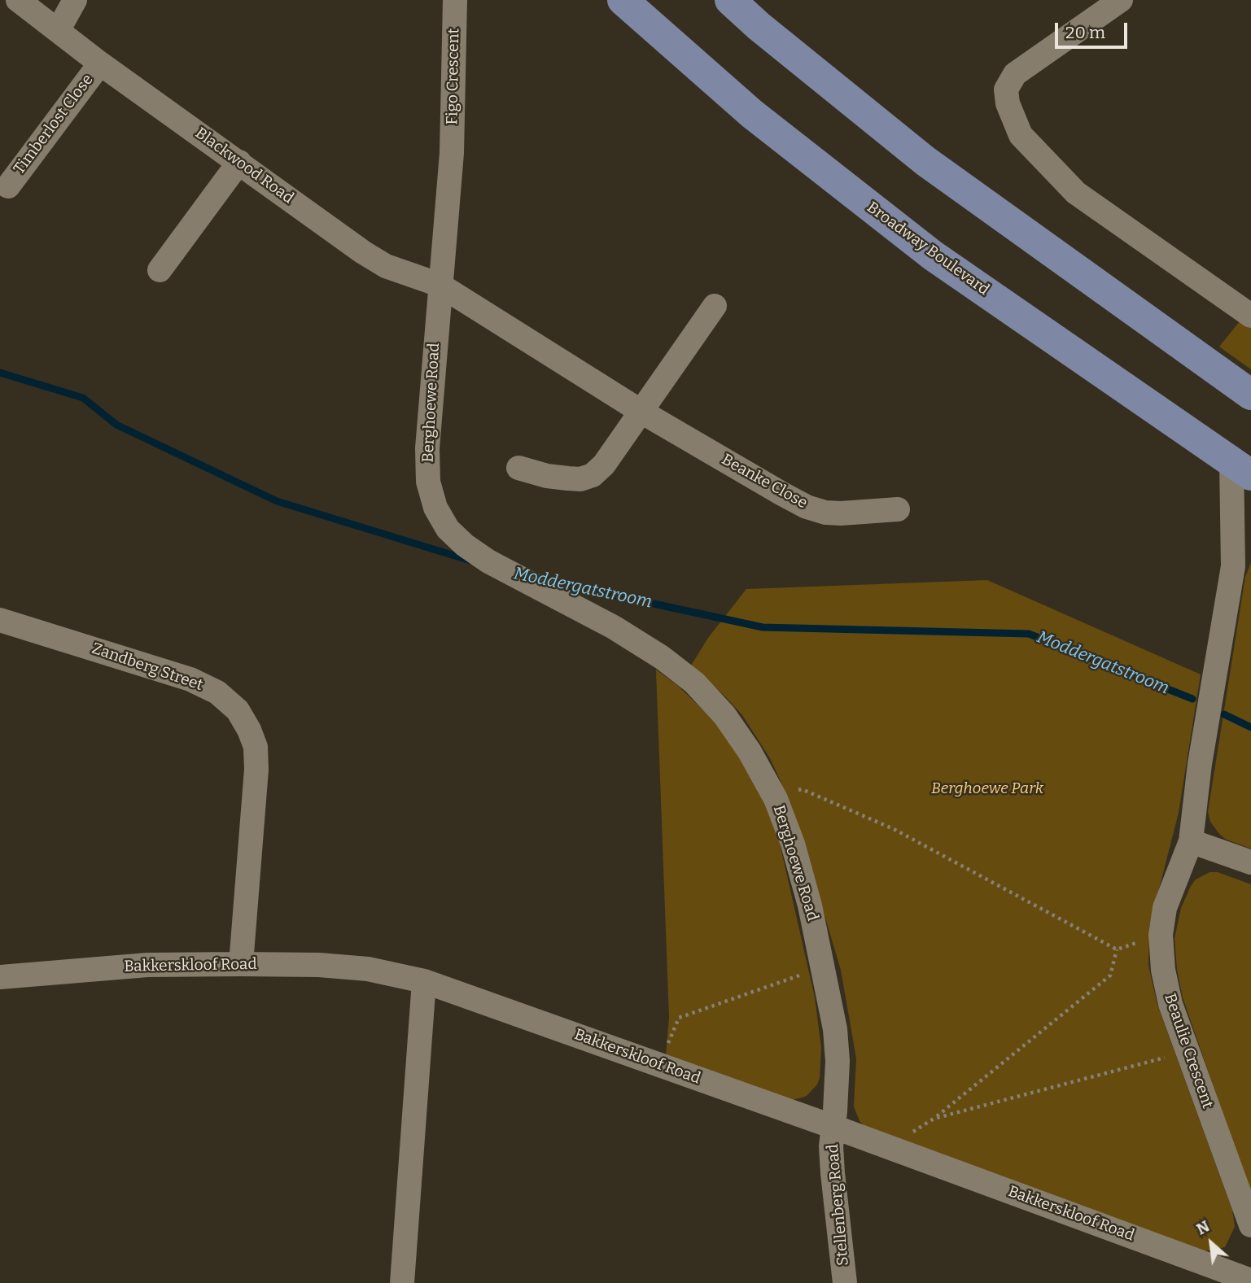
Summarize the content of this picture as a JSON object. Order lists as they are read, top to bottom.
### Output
{
  "streets": {
    "main road": ["Broadway Boulevard"],
    "street": [
      "Figo Crescent",
      "Timberlost Close",
      "Blackwood Road",
      "Berghoewe Road",
      "Beanke Close",
      "Zandberg Street",
      "Bakkerskloof Road",
      "Beaulie Crescent",
      "Stellenberg Road"
    ]
  },
  "crossings": [
    ["Figo Crescent", "Berghoewe Road"],
    ["Timberlost Close", "Blackwood Road"],
    ["Blackwood Road", "Berghoewe Road"],
    ["Blackwood Road", "Beanke Close"],
    ["Broadway Boulevard", "Beaulie Crescent"],
    ["Berghoewe Road", "Beanke Close"],
    ["Berghoewe Road", "Bakkerskloof Road"],
    ["Berghoewe Road", "Stellenberg Road"],
    ["Zandberg Street", "Bakkerskloof Road"],
    ["Bakkerskloof Road", "Stellenberg Road"]
  ],
  "water": ["Moddergatstroom"],
  "parks": ["Berghoewe Park"],
  "scale_bar": "20 m",
  "north": "top left"
}
